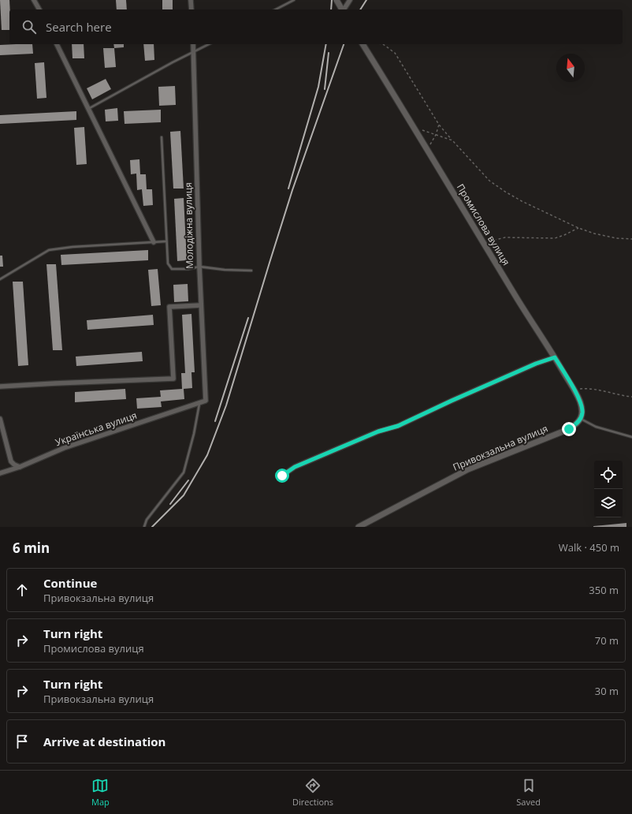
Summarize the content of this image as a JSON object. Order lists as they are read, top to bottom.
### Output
{
  "streets": {
    "street": [
      "Промислова вулиця",
      "Молодіжна вулиця",
      "Українська вулиця",
      "Привокзальна вулиця"
    ]
  },
  "crossings": [
    ["Промислова вулиця", "Привокзальна вулиця"],
    ["Молодіжна вулиця", "Українська вулиця"]
  ],
  "north": "top",
  "page": {
    "search": "Search here",
    "heading": ["6 min", "Walk · 450 m"],
    "list": [
      ["Continue", "Привокзальна вулиця", "350 m"],
      ["Turn right", "Промислова вулиця", "70 m"],
      ["Turn right", "Привокзальна вулиця", "30 m"],
      "Arrive at destination"
    ],
    "nav": ["Map", "Directions", "Saved"]
  }
}
